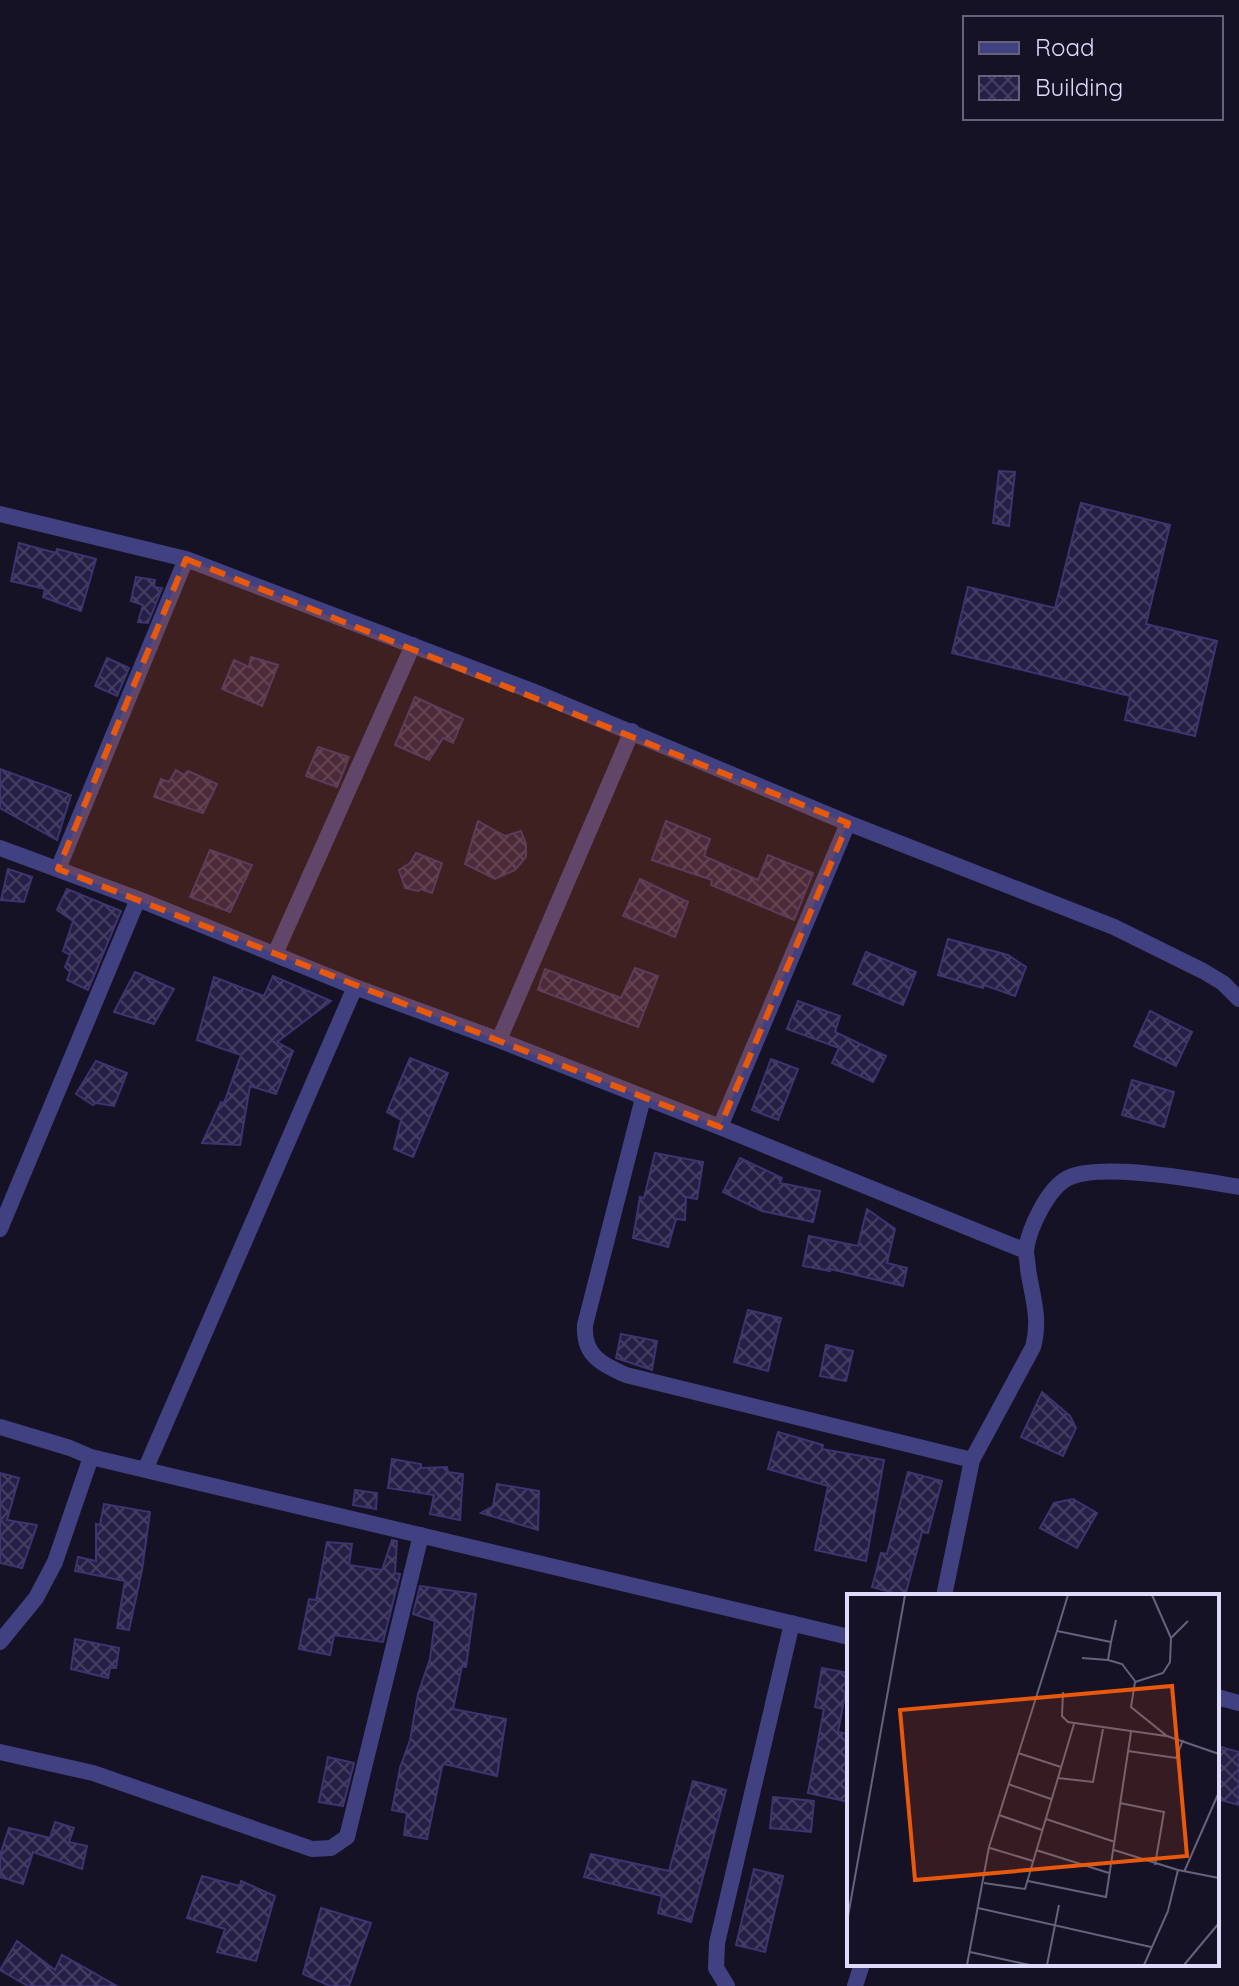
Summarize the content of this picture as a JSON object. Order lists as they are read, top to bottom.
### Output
{
  "legend": ["Road", "Building"]
}
